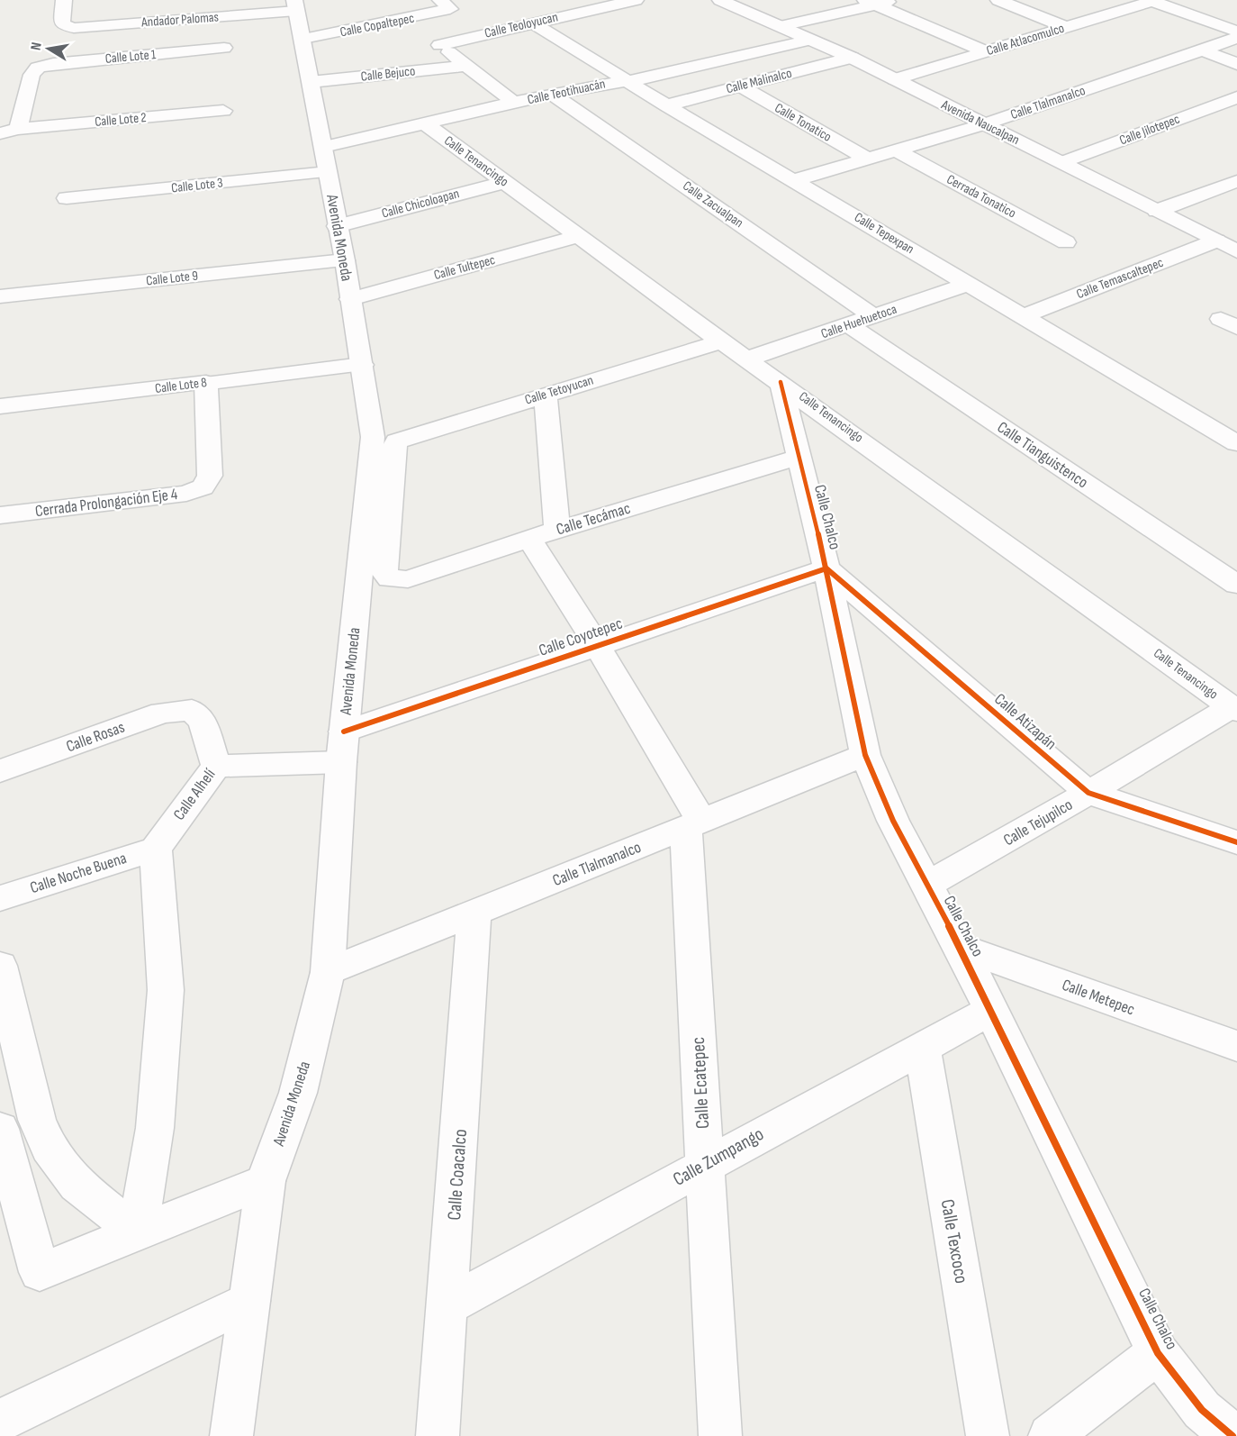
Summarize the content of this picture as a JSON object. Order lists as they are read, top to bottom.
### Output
{
  "streets": {
    "street": [
      "Andador Palomas",
      "Calle Copaltepec",
      "Calle Teoloyucan",
      "Calle Atlacomulco",
      "Calle Lote 1",
      "Calle Bejuco",
      "Calle Malinalco",
      "Calle Teotihuacán",
      "Calle Tlalmanalco",
      "Calle Lote 2",
      "Calle Tonatico",
      "Avenida Naucalpan",
      "Calle Jilotepec",
      "Calle Tenancingo",
      "Calle Lote 3",
      "Cerrada Tonatico",
      "Calle Chicoloapan",
      "Calle Zacualpan",
      "Calle Tepexpan",
      "Avenida Moneda",
      "Calle Tultepec",
      "Calle Lote 9",
      "Calle Temascaltepec",
      "Calle Huehuetoca",
      "Calle Lote 8",
      "Calle Tetoyucan",
      "Calle Tianguistenco",
      "Cerrada Prolongación Eje 4",
      "Calle Chalco",
      "Calle Tecámac",
      "Calle Coyotepec",
      "Calle Atizapán",
      "Calle Rosas",
      "Calle Alhelí",
      "Calle Tejupilco",
      "Calle Noche Buena",
      "Calle Metepec",
      "Calle Ecatepec",
      "Calle Zumpango",
      "Calle Coacalco",
      "Calle Texcoco"
    ]
  },
  "crossings": [
    ["Andador Palomas", "Avenida Moneda"],
    ["Calle Copaltepec", "Avenida Moneda"],
    ["Calle Teoloyucan", "Calle Tepexpan"],
    ["Calle Atlacomulco", "Avenida Naucalpan"],
    ["Calle Lote 1", "Calle Lote 2"],
    ["Calle Bejuco", "Avenida Moneda"],
    ["Calle Malinalco", "Calle Tonatico"],
    ["Calle Malinalco", "Avenida Naucalpan"],
    ["Calle Malinalco", "Calle Tepexpan"],
    ["Calle Teotihuacán", "Avenida Naucalpan"],
    ["Calle Teotihuacán", "Calle Tenancingo"],
    ["Calle Teotihuacán", "Calle Lote 3"],
    ["Calle Teotihuacán", "Calle Zacualpan"],
    ["Calle Teotihuacán", "Calle Tepexpan"],
    ["Calle Teotihuacán", "Avenida Moneda"],
    ["Calle Tlalmanalco", "Calle Tonatico"],
    ["Calle Tlalmanalco", "Avenida Naucalpan"],
    ["Calle Tlalmanalco", "Cerrada Tonatico"],
    ["Calle Tlalmanalco", "Calle Tepexpan"],
    ["Calle Tlalmanalco", "Avenida Moneda"],
    ["Calle Tlalmanalco", "Calle Chalco"],
    ["Calle Tlalmanalco", "Calle Ecatepec"],
    ["Calle Tlalmanalco", "Calle Coacalco"],
    ["Avenida Naucalpan", "Calle Jilotepec"],
    ["Avenida Naucalpan", "Calle Temascaltepec"],
    ["Calle Tenancingo", "Calle Chicoloapan"],
    ["Calle Tenancingo", "Calle Tultepec"],
    ["Calle Tenancingo", "Calle Huehuetoca"],
    ["Calle Tenancingo", "Calle Tetoyucan"],
    ["Calle Tenancingo", "Calle Chalco"],
    ["Calle Tenancingo", "Calle Tejupilco"],
    ["Calle Lote 3", "Avenida Moneda"],
    ["Calle Chicoloapan", "Avenida Moneda"],
    ["Calle Zacualpan", "Calle Huehuetoca"],
    ["Calle Tepexpan", "Calle Temascaltepec"],
    ["Calle Tepexpan", "Calle Huehuetoca"],
    ["Avenida Moneda", "Calle Tultepec"],
    ["Avenida Moneda", "Calle Lote 9"],
    ["Avenida Moneda", "Calle Lote 8"],
    ["Avenida Moneda", "Calle Coyotepec"],
    ["Calle Huehuetoca", "Calle Tianguistenco"],
    ["Calle Lote 8", "Cerrada Prolongación Eje 4"],
    ["Calle Tetoyucan", "Calle Tecámac"],
    ["Calle Chalco", "Calle Tecámac"],
    ["Calle Chalco", "Calle Coyotepec"],
    ["Calle Chalco", "Calle Atizapán"],
    ["Calle Chalco", "Calle Tejupilco"],
    ["Calle Chalco", "Calle Metepec"],
    ["Calle Chalco", "Calle Zumpango"],
    ["Calle Tecámac", "Calle Ecatepec"],
    ["Calle Coyotepec", "Calle Atizapán"],
    ["Calle Coyotepec", "Calle Ecatepec"],
    ["Calle Atizapán", "Calle Tejupilco"],
    ["Calle Rosas", "Calle Alhelí"],
    ["Calle Alhelí", "Calle Noche Buena"],
    ["Calle Ecatepec", "Calle Zumpango"],
    ["Calle Zumpango", "Calle Coacalco"],
    ["Calle Zumpango", "Calle Texcoco"]
  ],
  "north": "left"
}
